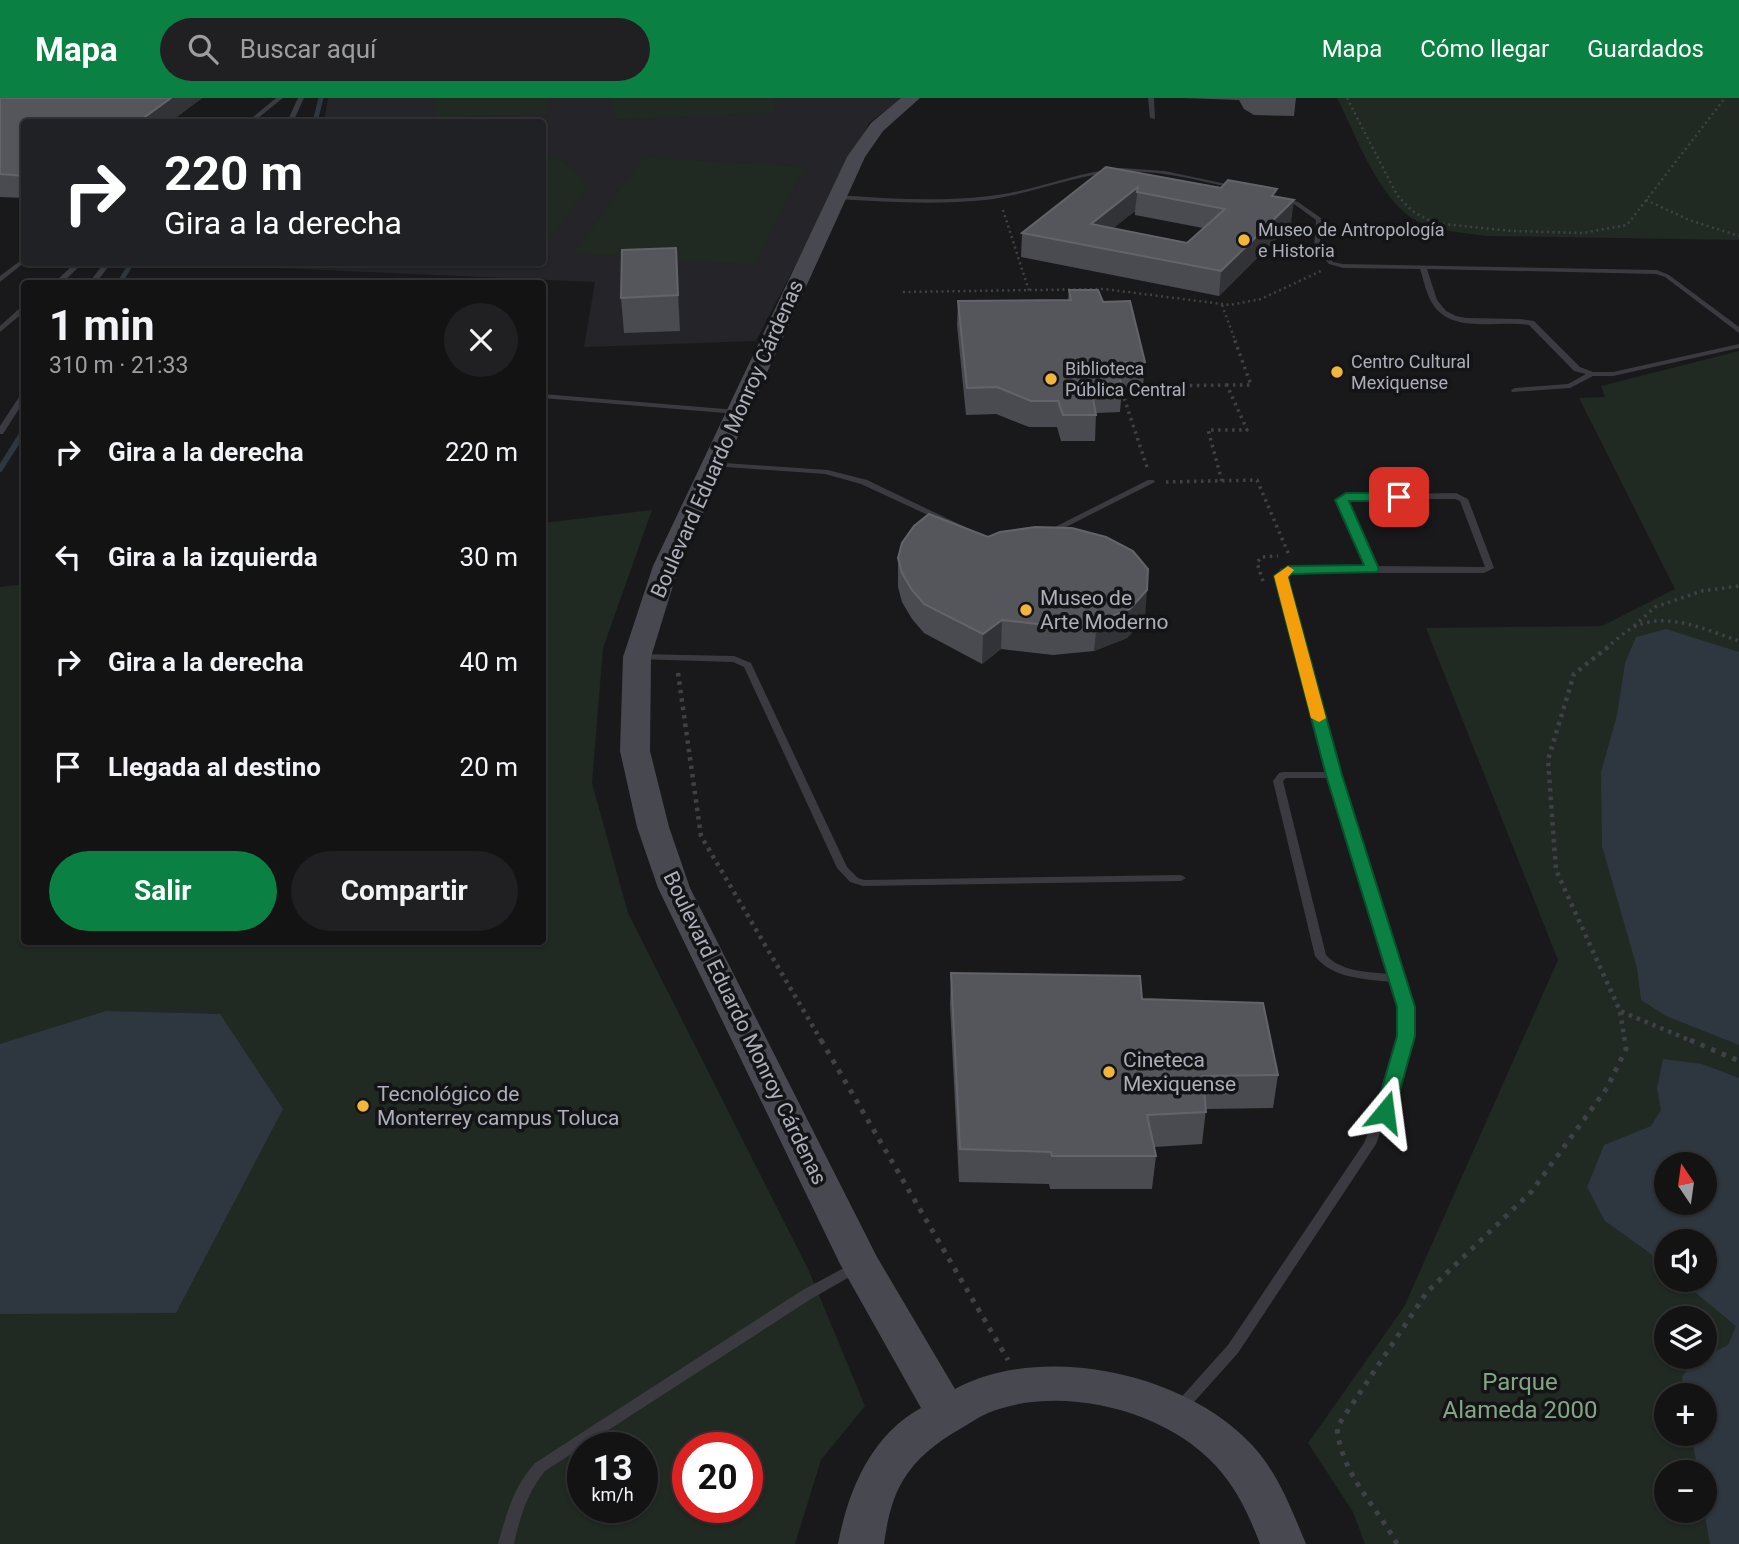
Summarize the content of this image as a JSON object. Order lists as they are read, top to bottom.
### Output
{
  "streets": {
    "main road": ["Boulevard Eduardo Monroy Cárdenas"]
  },
  "parks": ["Parque Alameda 2000"],
  "places": [
    "Museo de Antropología e Historia",
    "Centro Cultural Mexiquense",
    "Biblioteca Pública Central",
    "Museo de Arte Moderno",
    "Cineteca Mexiquense",
    "Tecnológico de Monterrey campus Toluca"
  ],
  "north": "top",
  "page": {
    "header": "Mapa",
    "search": "Buscar aquí",
    "nav": ["Mapa", "Cómo llegar", "Guardados"],
    "turn": ["220 m", "Gira a la derecha"],
    "heading": ["1 min", "310 m · 21:33"],
    "list": [
      {
        "name": "Gira a la derecha",
        "value": "220 m"
      },
      {
        "name": "Gira a la izquierda",
        "value": "30 m"
      },
      {
        "name": "Gira a la derecha",
        "value": "40 m"
      },
      {
        "name": "Llegada al destino",
        "value": "20 m"
      }
    ],
    "buttons": ["Salir", "Compartir"],
    "map_buttons": ["+", "−"],
    "speed": "13 km/h",
    "limit": "20"
  }
}
